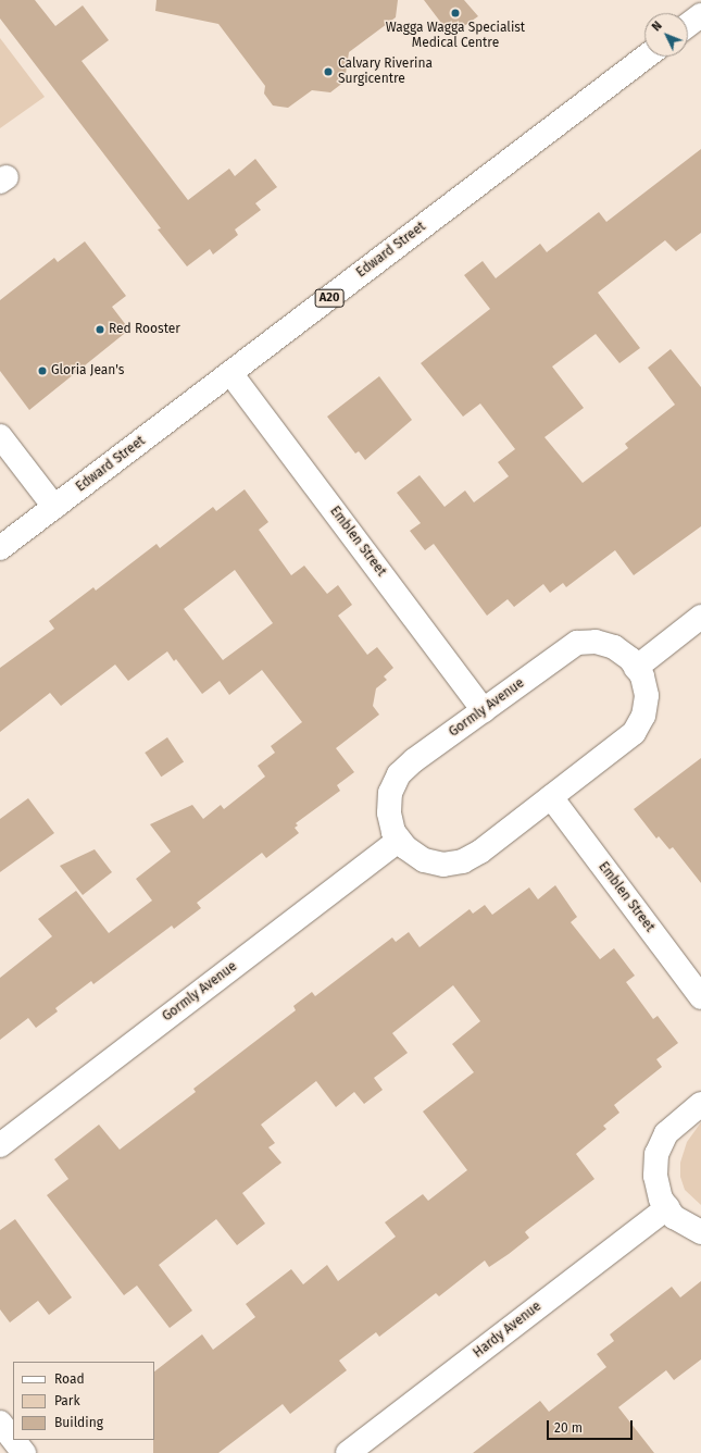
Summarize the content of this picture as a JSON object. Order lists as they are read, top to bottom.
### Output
{
  "streets": {
    "main road": [
      "Edward Street",
      "A20",
      "Emblen Street",
      "Gormly Avenue",
      "Hardy Avenue"
    ]
  },
  "crossings": [
    ["Edward Street", "Emblen Street"],
    ["Emblen Street", "Gormly Avenue"]
  ],
  "places": [
    "Wagga Wagga Specialist Medical Centre",
    "Calvary Riverina Surgicentre",
    "Red Rooster",
    "Gloria Jean's"
  ],
  "legend": ["Road", "Park", "Building"],
  "scale_bar": "20 m",
  "north": "top left"
}
